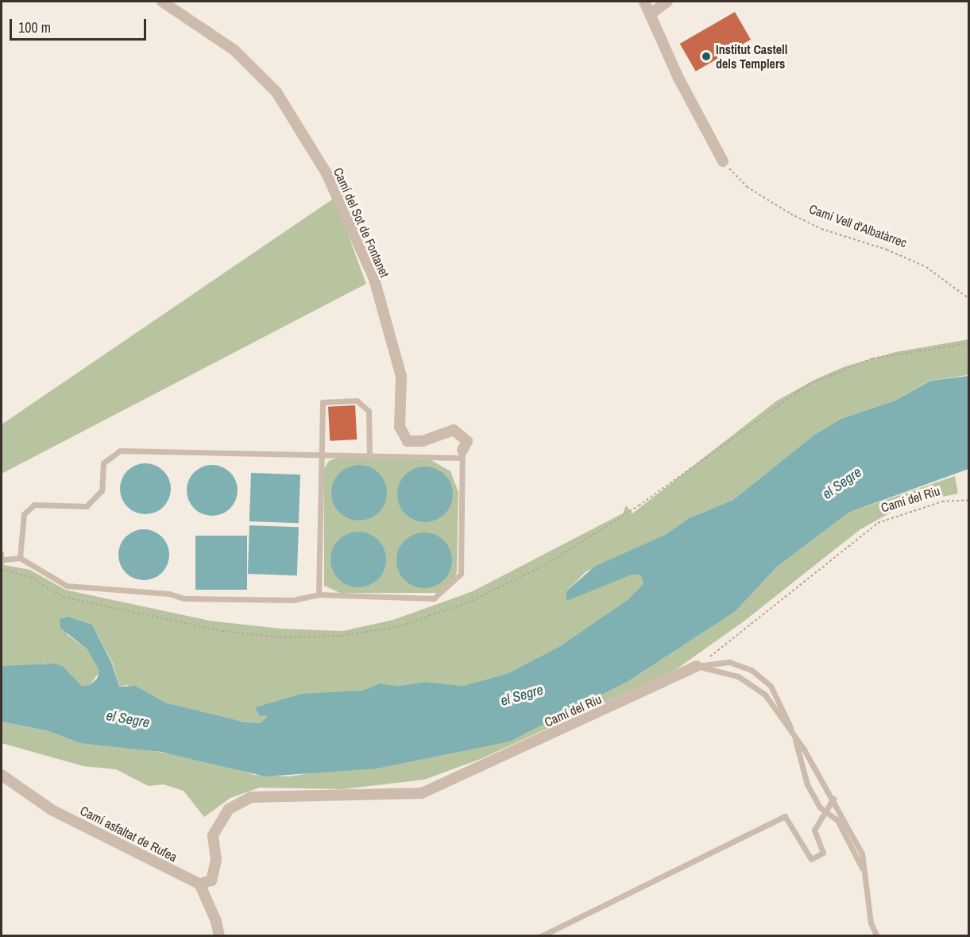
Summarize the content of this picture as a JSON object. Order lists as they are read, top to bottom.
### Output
{
  "streets": {
    "street": ["Camí del Sot de Fontanet", "Camí del Riu", "Camí asfaltat de Rufea"],
    "path": ["Camí Vell d'Albatàrrec"]
  },
  "crossings": [
    ["Camí del Riu", "Camí asfaltat de Rufea"]
  ],
  "water": ["el Segre"],
  "places": ["Institut Castell dels Templers"],
  "scale_bar": "100 m"
}
